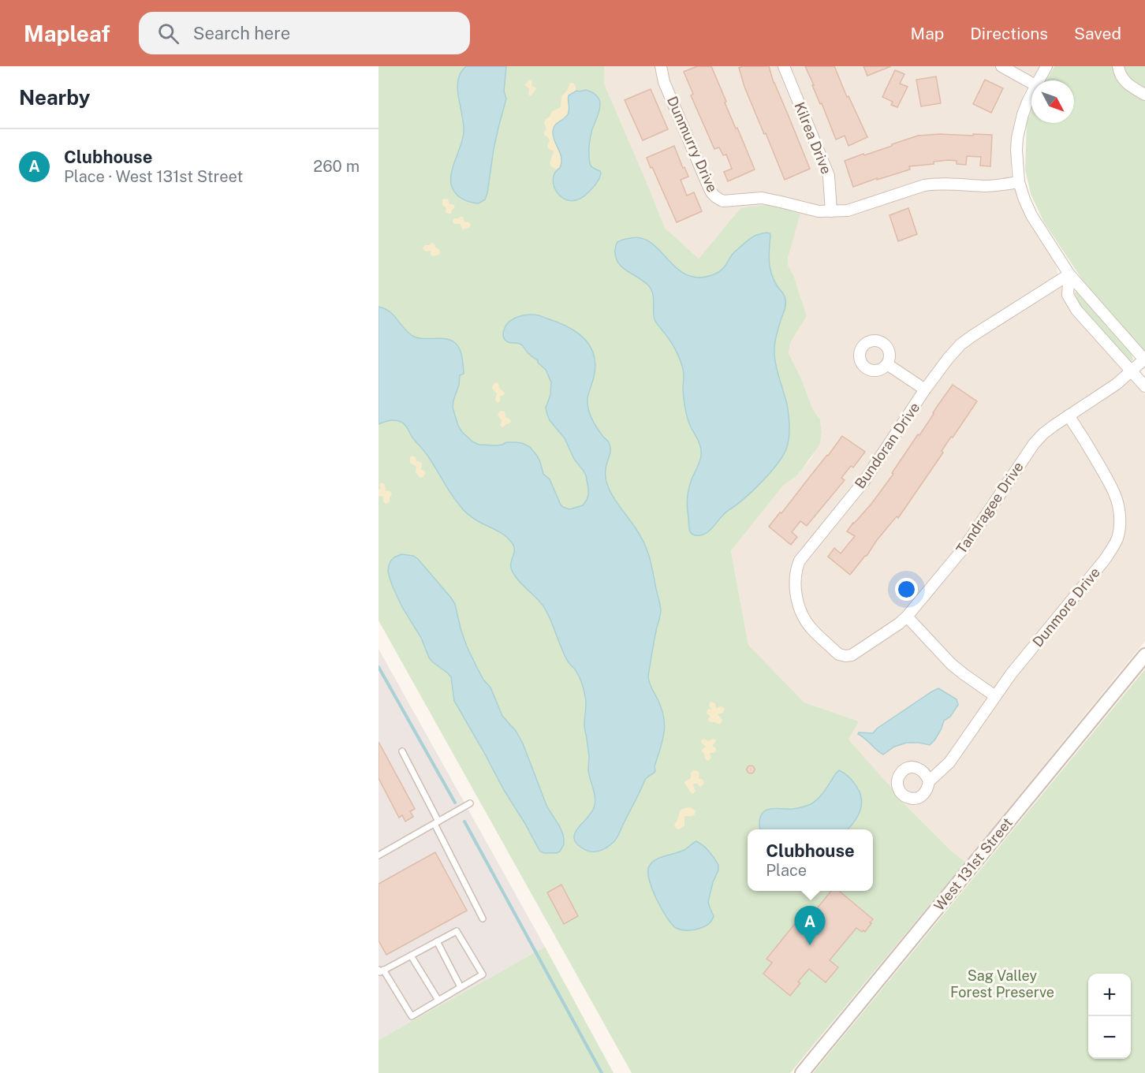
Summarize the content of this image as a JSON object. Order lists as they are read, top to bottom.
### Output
{
  "streets": {
    "street": [
      "Kilrea Drive",
      "Dunmurry Drive",
      "Bundoran Drive",
      "Tandragee Drive",
      "Dunmore Drive",
      "West 131st Street"
    ]
  },
  "crossings": [
    ["Kilrea Drive", "Dunmurry Drive"],
    ["Bundoran Drive", "Tandragee Drive"],
    ["Tandragee Drive", "Dunmore Drive"]
  ],
  "parks": ["Sag Valley Forest Preserve"],
  "north": "bottom right",
  "page": {
    "header": "Mapleaf",
    "search": "Search here",
    "nav": ["Map", "Directions", "Saved"],
    "heading": "Nearby",
    "list": [
      {
        "mark": "A",
        "name": "Clubhouse",
        "note": "Place · West 131st Street",
        "value": "260 m"
      }
    ],
    "popup": ["Clubhouse", "Place"],
    "pins": "A",
    "map_buttons": ["+", "−"]
  }
}
